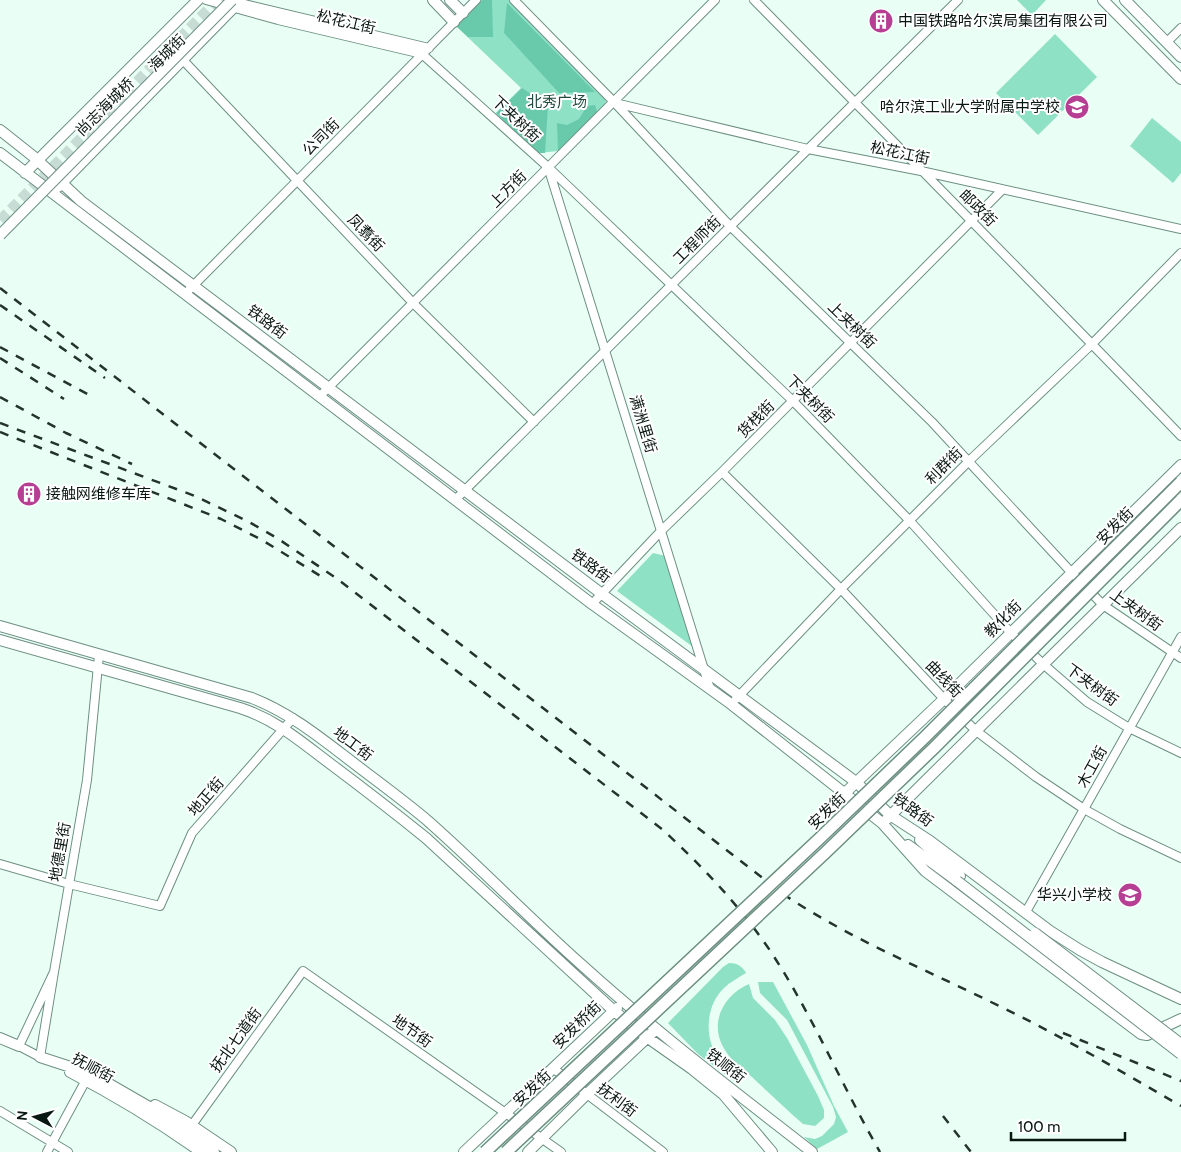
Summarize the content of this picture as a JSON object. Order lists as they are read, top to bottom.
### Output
{
  "streets": {
    "highway": ["安发街"],
    "main road": [
      "海城街",
      "尚志海城桥",
      "铁路街",
      "教化街",
      "地工街",
      "安发桥街",
      "铁顺街",
      "抚顺街"
    ],
    "street": [
      "松花江街",
      "下夹树街",
      "公司街",
      "上方街",
      "邮政街",
      "凤翥街",
      "工程师街",
      "上夹树街",
      "货栈街",
      "满洲里街",
      "利群街",
      "曲线街",
      "木工街",
      "地正街",
      "地德里街",
      "地节街",
      "抚北七道街",
      "抚利街"
    ]
  },
  "crossings": [
    ["松花江街", "海城街"],
    ["松花江街", "尚志海城桥"],
    ["松花江街", "下夹树街"],
    ["松花江街", "公司街"],
    ["松花江街", "上方街"],
    ["松花江街", "邮政街"],
    ["松花江街", "工程师街"],
    ["松花江街", "上夹树街"],
    ["松花江街", "货栈街"],
    ["海城街", "尚志海城桥"],
    ["海城街", "凤翥街"],
    ["海城街", "铁路街"],
    ["下夹树街", "公司街"],
    ["下夹树街", "上方街"],
    ["下夹树街", "工程师街"],
    ["下夹树街", "货栈街"],
    ["下夹树街", "满洲里街"],
    ["下夹树街", "利群街"],
    ["下夹树街", "教化街"],
    ["下夹树街", "木工街"],
    ["公司街", "凤翥街"],
    ["公司街", "铁路街"],
    ["上方街", "凤翥街"],
    ["上方街", "铁路街"],
    ["上方街", "上夹树街"],
    ["上方街", "满洲里街"],
    ["邮政街", "工程师街"],
    ["邮政街", "货栈街"],
    ["邮政街", "利群街"],
    ["凤翥街", "工程师街"],
    ["工程师街", "铁路街"],
    ["工程师街", "上夹树街"],
    ["工程师街", "满洲里街"],
    ["铁路街", "货栈街"],
    ["铁路街", "满洲里街"],
    ["铁路街", "利群街"],
    ["铁路街", "教化街"],
    ["上夹树街", "货栈街"],
    ["上夹树街", "利群街"],
    ["上夹树街", "教化街"],
    ["上夹树街", "木工街"],
    ["货栈街", "满洲里街"],
    ["货栈街", "曲线街"],
    ["利群街", "曲线街"],
    ["教化街", "曲线街"],
    ["曲线街", "木工街"],
    ["地工街", "地正街"],
    ["地工街", "地德里街"],
    ["地工街", "安发桥街"],
    ["地工街", "铁顺街"],
    ["地正街", "地德里街"],
    ["安发桥街", "地节街"],
    ["安发桥街", "铁顺街"],
    ["安发桥街", "抚利街"],
    ["地节街", "抚北七道街"],
    ["抚北七道街", "抚顺街"]
  ],
  "parks": ["北秀广场"],
  "places": {
    "building": ["中国铁路哈尔滨局集团有限公司", "接触网维修车库"],
    "school or university": ["哈尔滨工业大学附属中学校", "华兴小学校"]
  },
  "scale_bar": "100 m",
  "north": "left"
}
